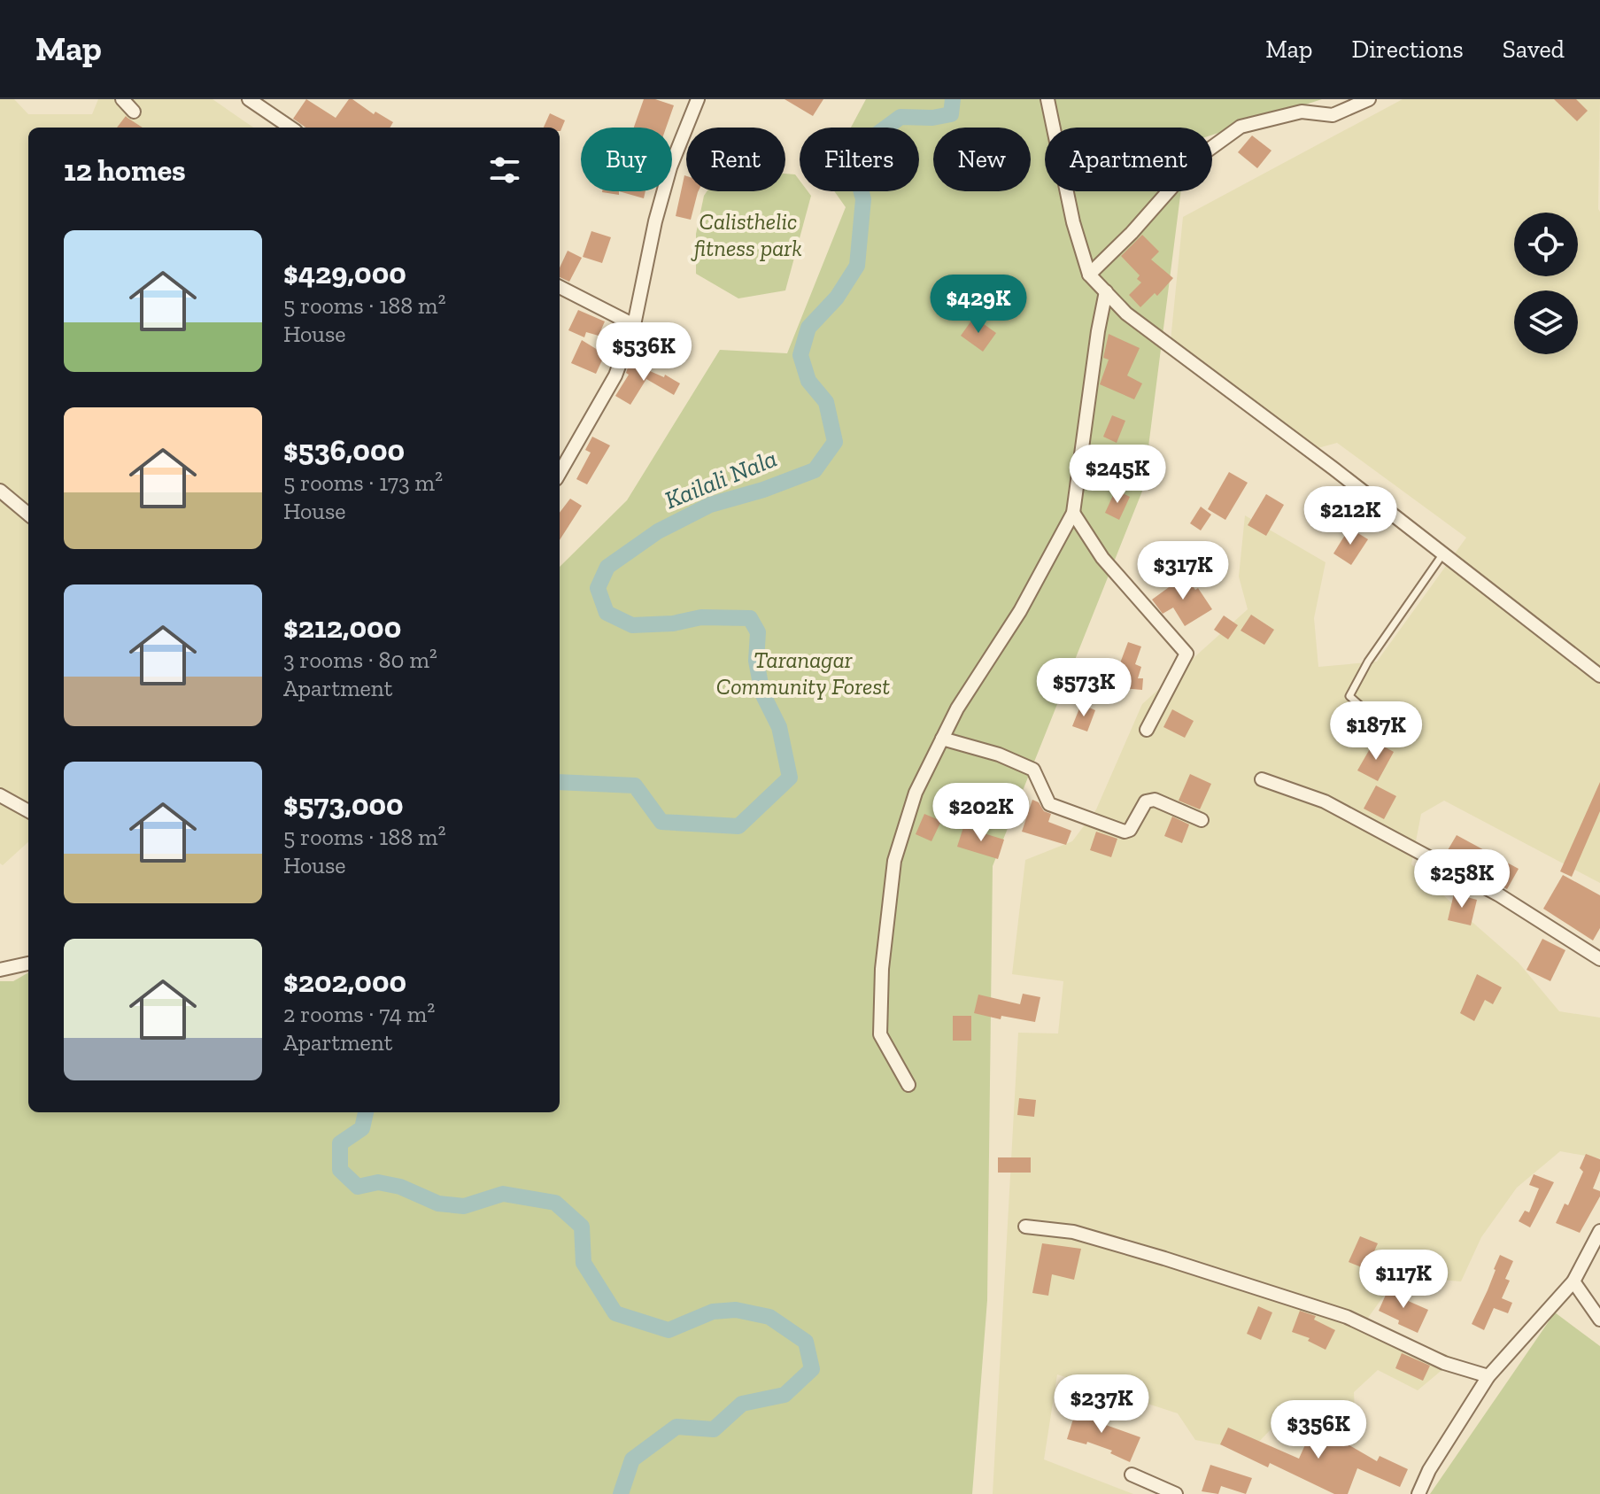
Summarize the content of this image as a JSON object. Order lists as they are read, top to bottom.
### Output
{
  "water": ["Kailali Nala"],
  "parks": ["Calisthelic fitness park", "Taranagar Community Forest"],
  "page": {
    "header": "Map",
    "nav": ["Map", "Directions", "Saved"],
    "chip": [
      "Buy",
      "Rent",
      "Filters",
      "New",
      "Apartment"
    ],
    "heading": "12 homes",
    "list": [
      {
        "name": "$429,000",
        "note": "5 rooms · 188 m² · House"
      },
      {
        "name": "$536,000",
        "note": "5 rooms · 173 m² · House"
      },
      {
        "name": "$212,000",
        "note": "3 rooms · 80 m² · Apartment"
      },
      {
        "name": "$573,000",
        "note": "5 rooms · 188 m² · House"
      },
      {
        "name": "$202,000",
        "note": "2 rooms · 74 m² · Apartment"
      }
    ],
    "price": [
      "$429K",
      "$536K",
      "$245K",
      "$212K",
      "$317K",
      "$573K",
      "$187K",
      "$202K",
      "$258K",
      "$117K",
      "$237K",
      "$356K"
    ]
  }
}
